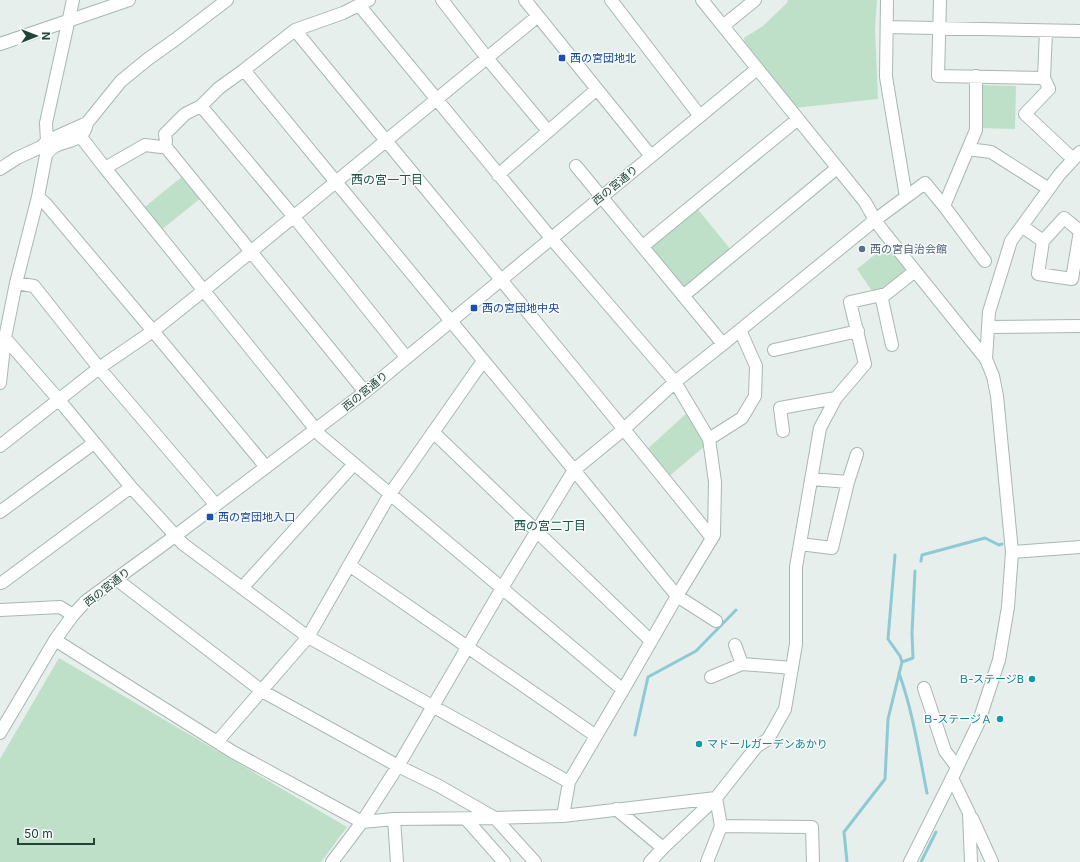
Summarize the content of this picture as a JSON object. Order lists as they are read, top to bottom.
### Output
{
  "streets": {
    "street": ["西の宮通り"]
  },
  "districts": ["西の宮一丁目", "西の宮二丁目"],
  "places": {
    "transit": ["西の宮団地北", "西の宮団地中央", "西の宮団地入口"],
    "other": [
      "西の宮自治会館",
      "Ｂ‐ステージB",
      "Ｂ‐ステージＡ",
      "マドールガーデンあかり"
    ]
  },
  "scale_bar": "50 m",
  "north": "right"
}
